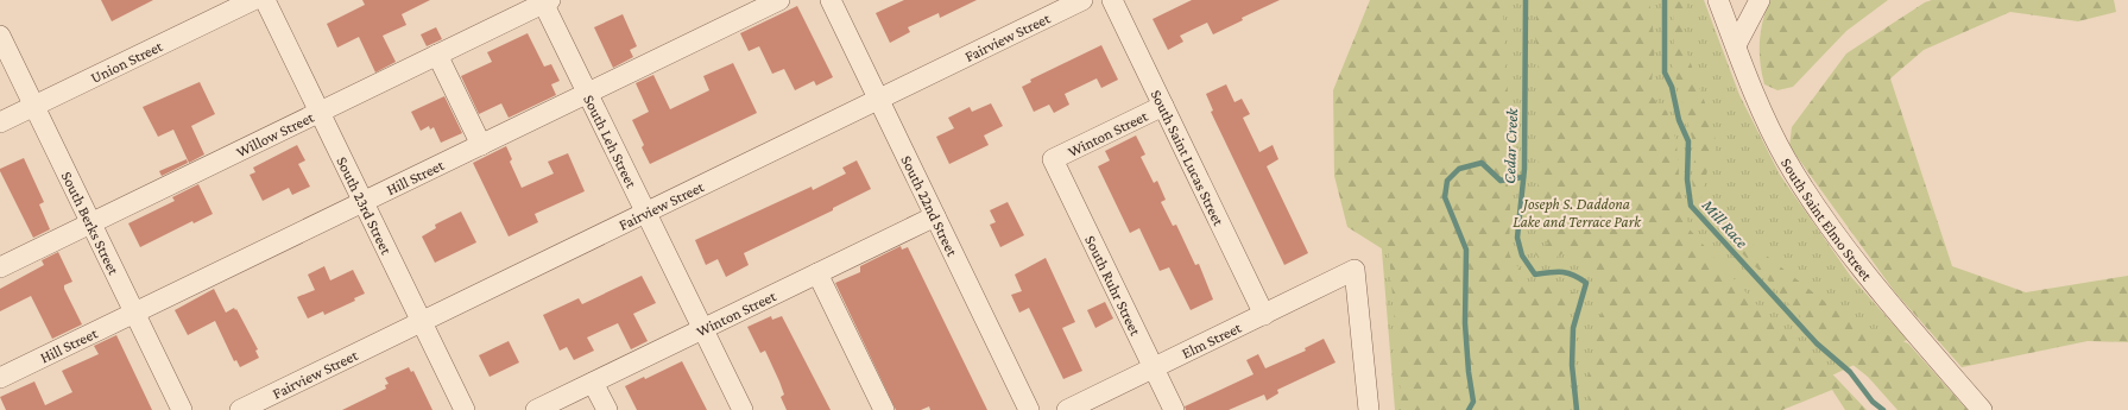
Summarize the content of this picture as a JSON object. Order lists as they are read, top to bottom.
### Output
{
  "streets": {
    "street": [
      "Fairview Street",
      "Union Street",
      "Willow Street",
      "Winton Street",
      "South Leh Street",
      "South Saint Lucas Street",
      "Hill Street",
      "South 23rd Street",
      "South 22nd Street",
      "South Saint Elmo Street",
      "South Berks Street",
      "South Ruhr Street",
      "Elm Street"
    ]
  },
  "crossings": [
    ["Fairview Street", "South Leh Street"],
    ["Fairview Street", "South 23rd Street"],
    ["Fairview Street", "South 22nd Street"],
    ["Union Street", "South Berks Street"],
    ["Willow Street", "South Leh Street"],
    ["Willow Street", "South 23rd Street"],
    ["Willow Street", "South Berks Street"],
    ["Winton Street", "South Leh Street"],
    ["Winton Street", "South Saint Lucas Street"],
    ["Winton Street", "South 22nd Street"],
    ["Winton Street", "South Ruhr Street"],
    ["South Leh Street", "Hill Street"],
    ["South Saint Lucas Street", "Elm Street"],
    ["Hill Street", "South 23rd Street"],
    ["Hill Street", "South Berks Street"],
    ["South Ruhr Street", "Elm Street"]
  ],
  "water": ["Cedar Creek", "Mill Race"],
  "parks": ["Joseph S. Daddona Lake and Terrace Park"]
}
